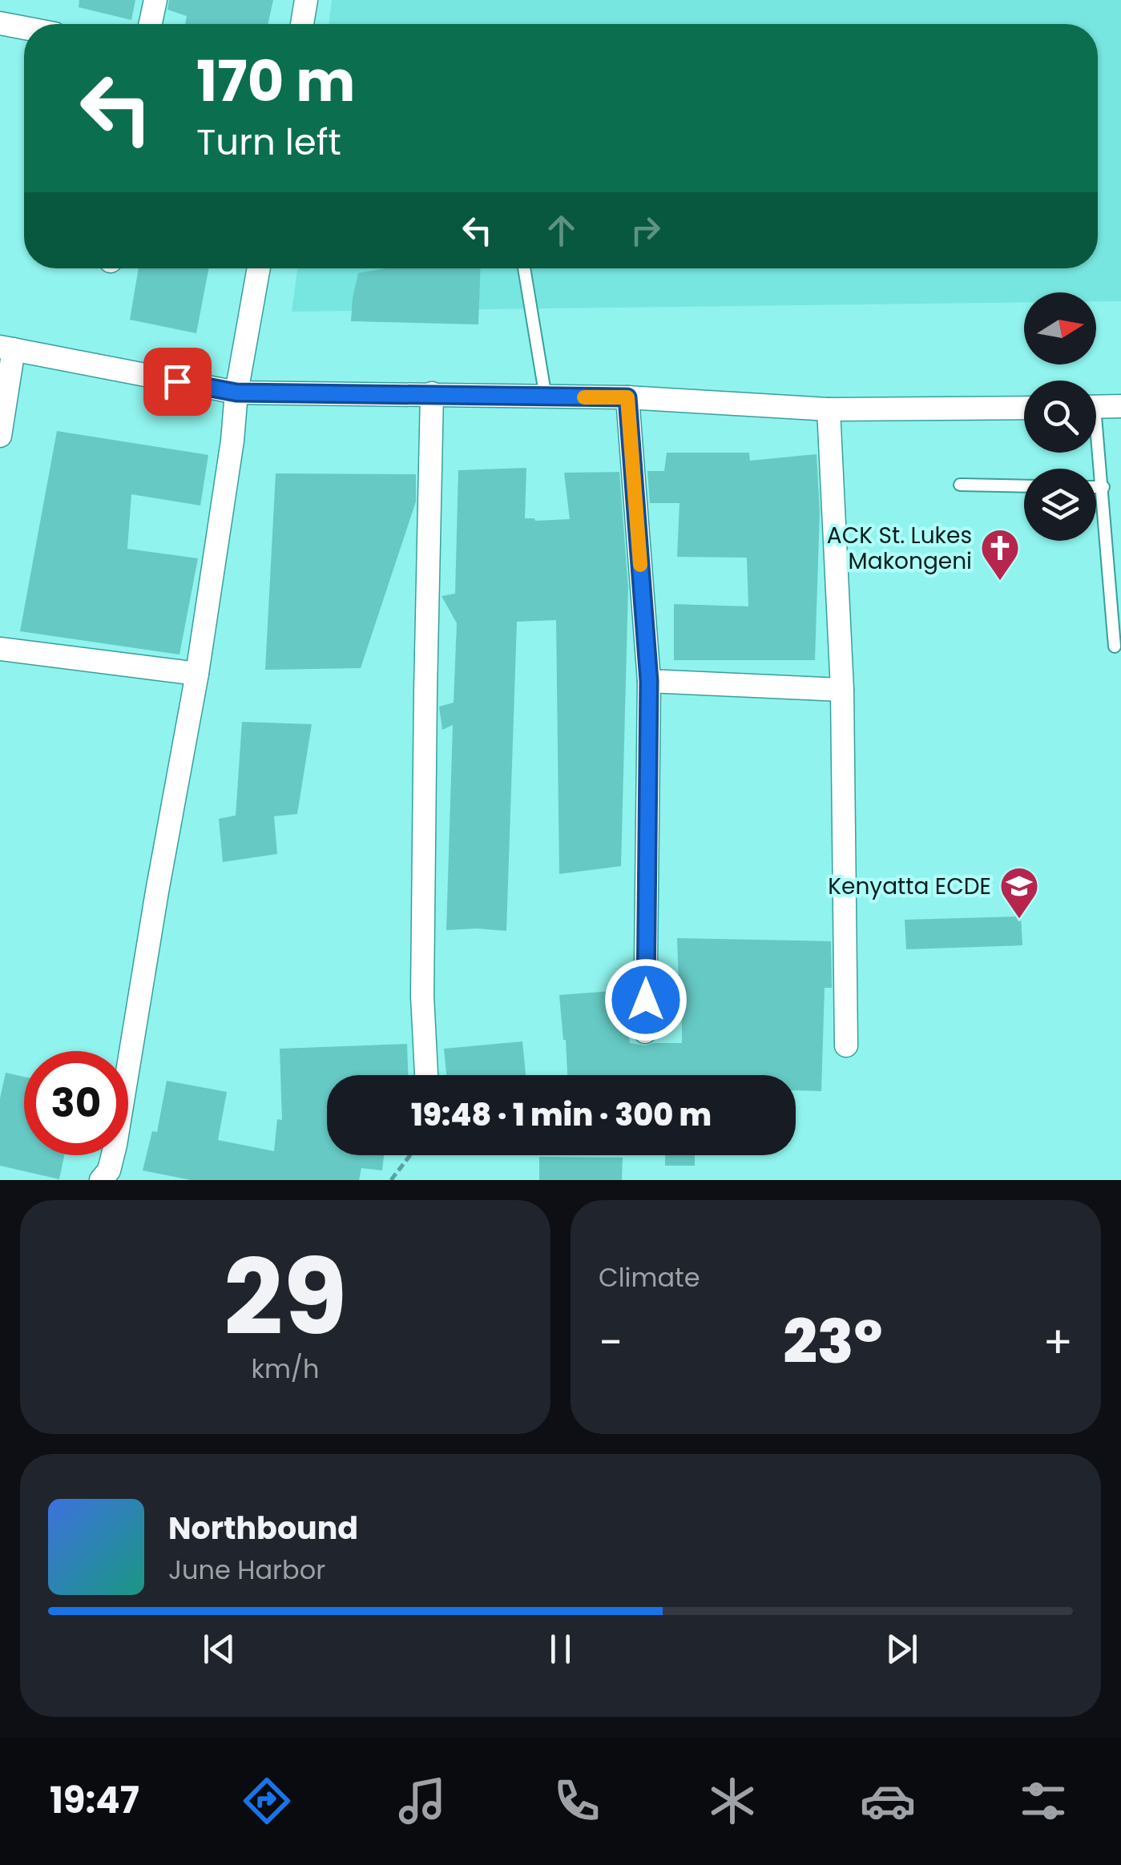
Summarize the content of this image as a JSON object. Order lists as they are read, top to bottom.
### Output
{
  "places": {
    "church": ["ACK St. Lukes Makongeni"],
    "school or university": ["Kenyatta ECDE"]
  },
  "north": "right",
  "page": {
    "turn": ["170 m", "Turn left"],
    "limit": "30",
    "trip": "19:48 · 1 min · 300 m",
    "tile": [
      ["29", "km/h"],
      "Climate"
    ],
    "heat": ["−", "23°", "+"],
    "song": ["Northbound", "June Harbor"],
    "tabs": "19:47"
  }
}
